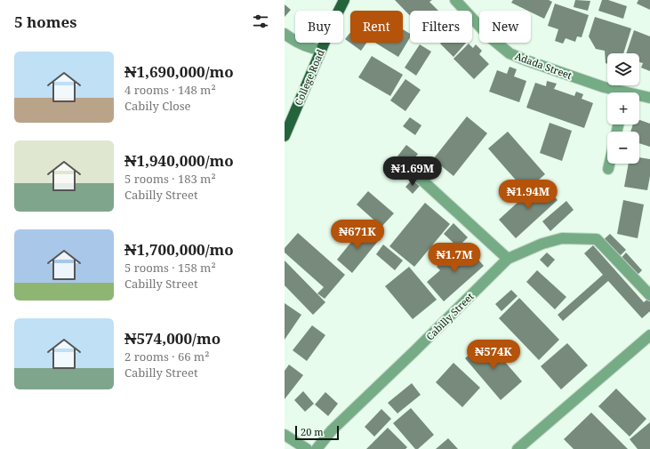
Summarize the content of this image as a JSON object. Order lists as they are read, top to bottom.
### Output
{
  "streets": {
    "main road": ["College Road"],
    "street": ["Adada Street", "Cabilly Street"]
  },
  "scale_bar": "20 m",
  "page": {
    "heading": "5 homes",
    "chip": [
      "Buy",
      "Rent",
      "Filters",
      "New"
    ],
    "list": [
      {
        "name": "₦1,690,000/mo",
        "note": "4 rooms · 148 m² · Cabily Close"
      },
      {
        "name": "₦1,940,000/mo",
        "note": "5 rooms · 183 m² · Cabilly Street"
      },
      {
        "name": "₦1,700,000/mo",
        "note": "5 rooms · 158 m² · Cabilly Street"
      },
      {
        "name": "₦574,000/mo",
        "note": "2 rooms · 66 m² · Cabilly Street"
      }
    ],
    "map_buttons": ["+", "−"],
    "price": [
      "₦1.69M",
      "₦1.94M",
      "₦671K",
      "₦1.7M",
      "₦574K"
    ],
    "scale": "20 m"
  }
}
